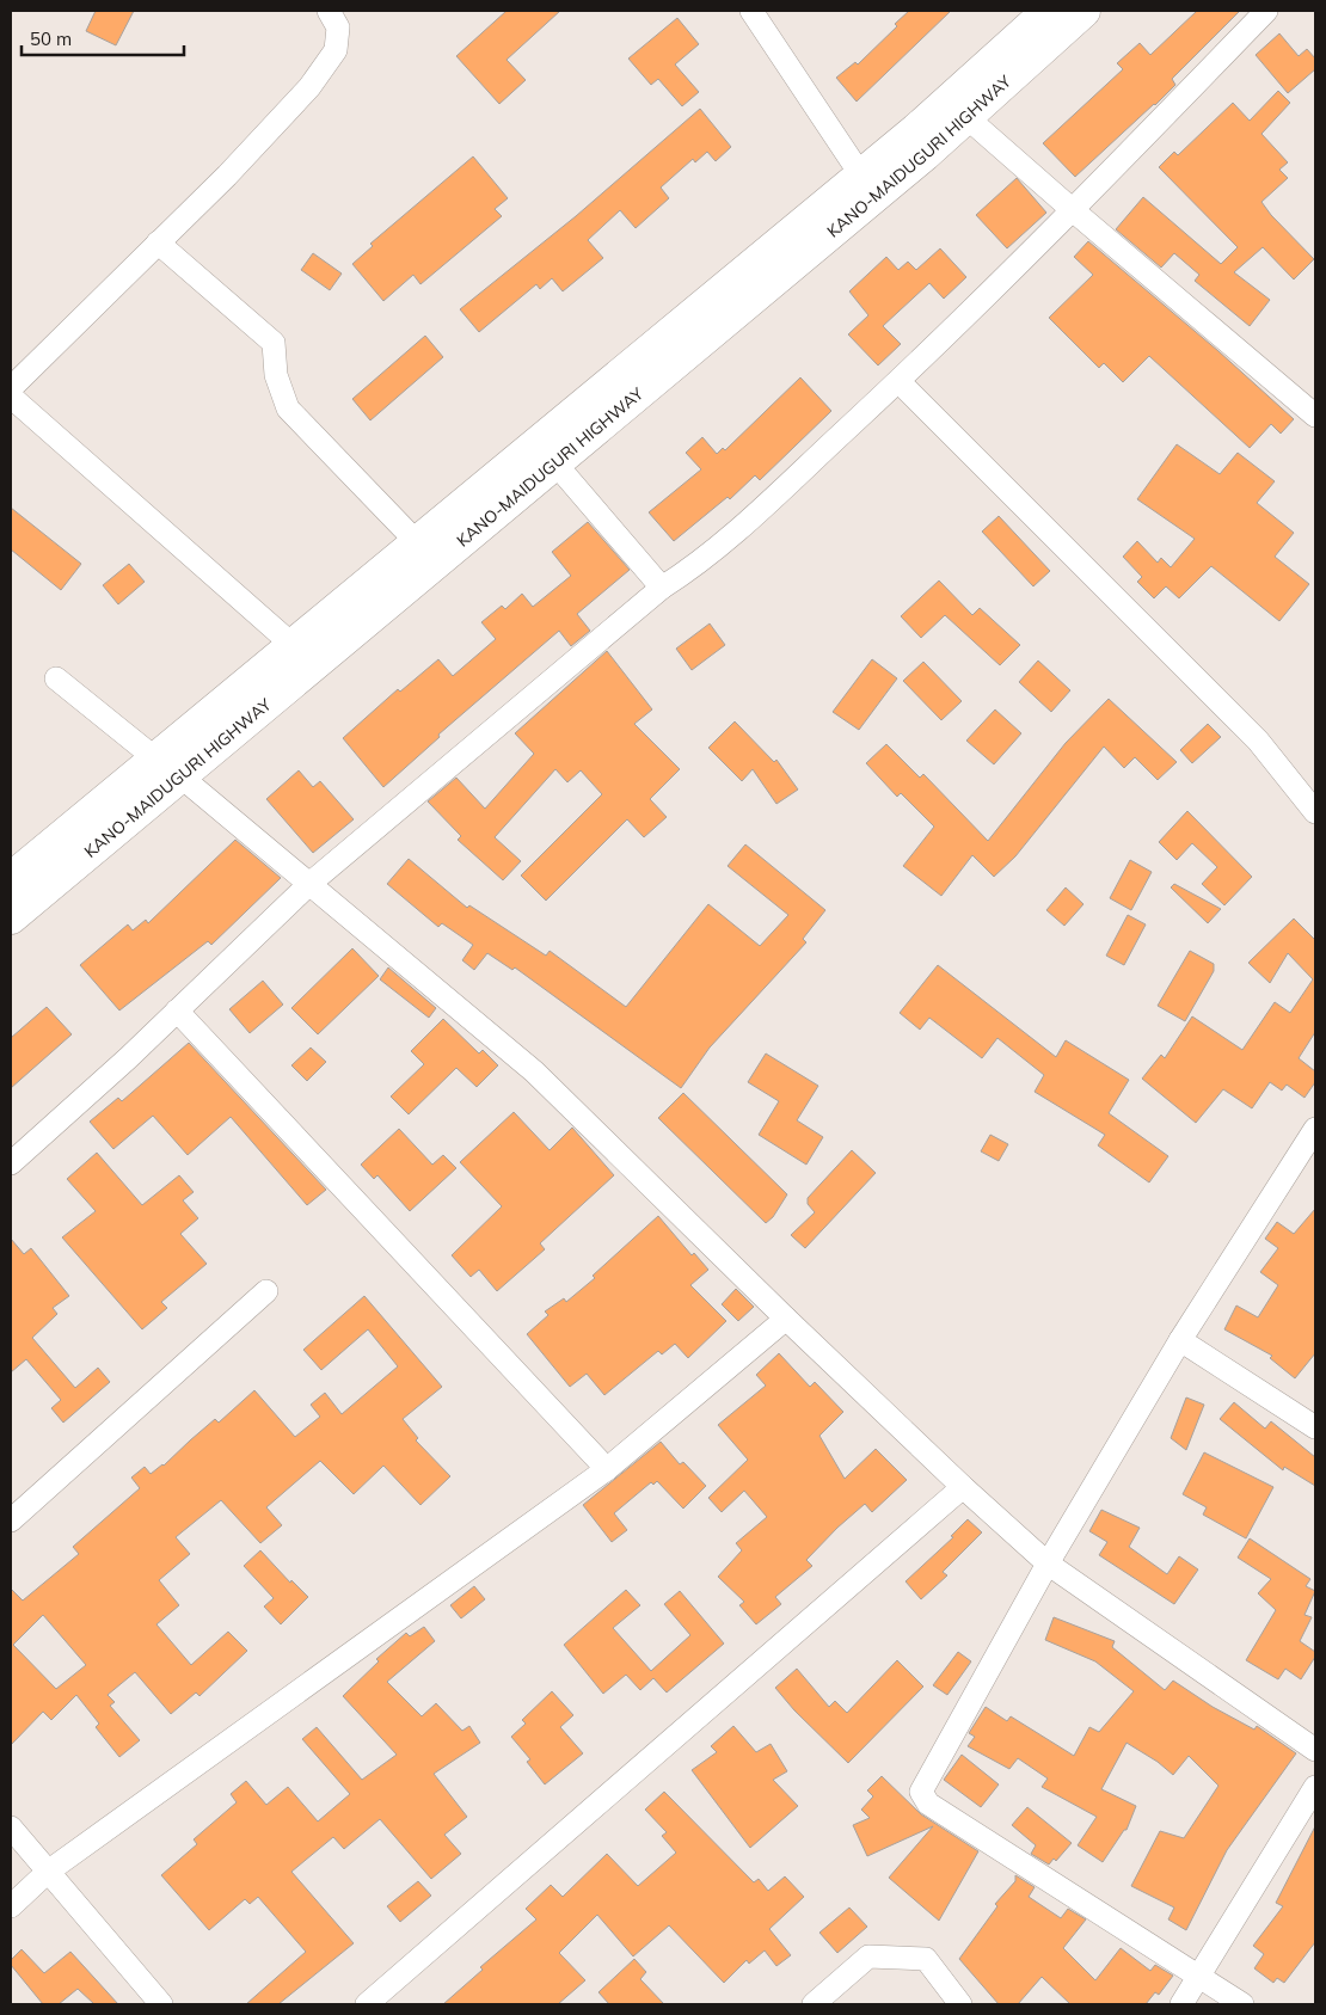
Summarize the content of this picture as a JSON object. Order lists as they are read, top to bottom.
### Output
{
  "streets": {
    "highway": ["KANO-MAIDUGURI HIGHWAY"]
  },
  "scale_bar": "50 m"
}
